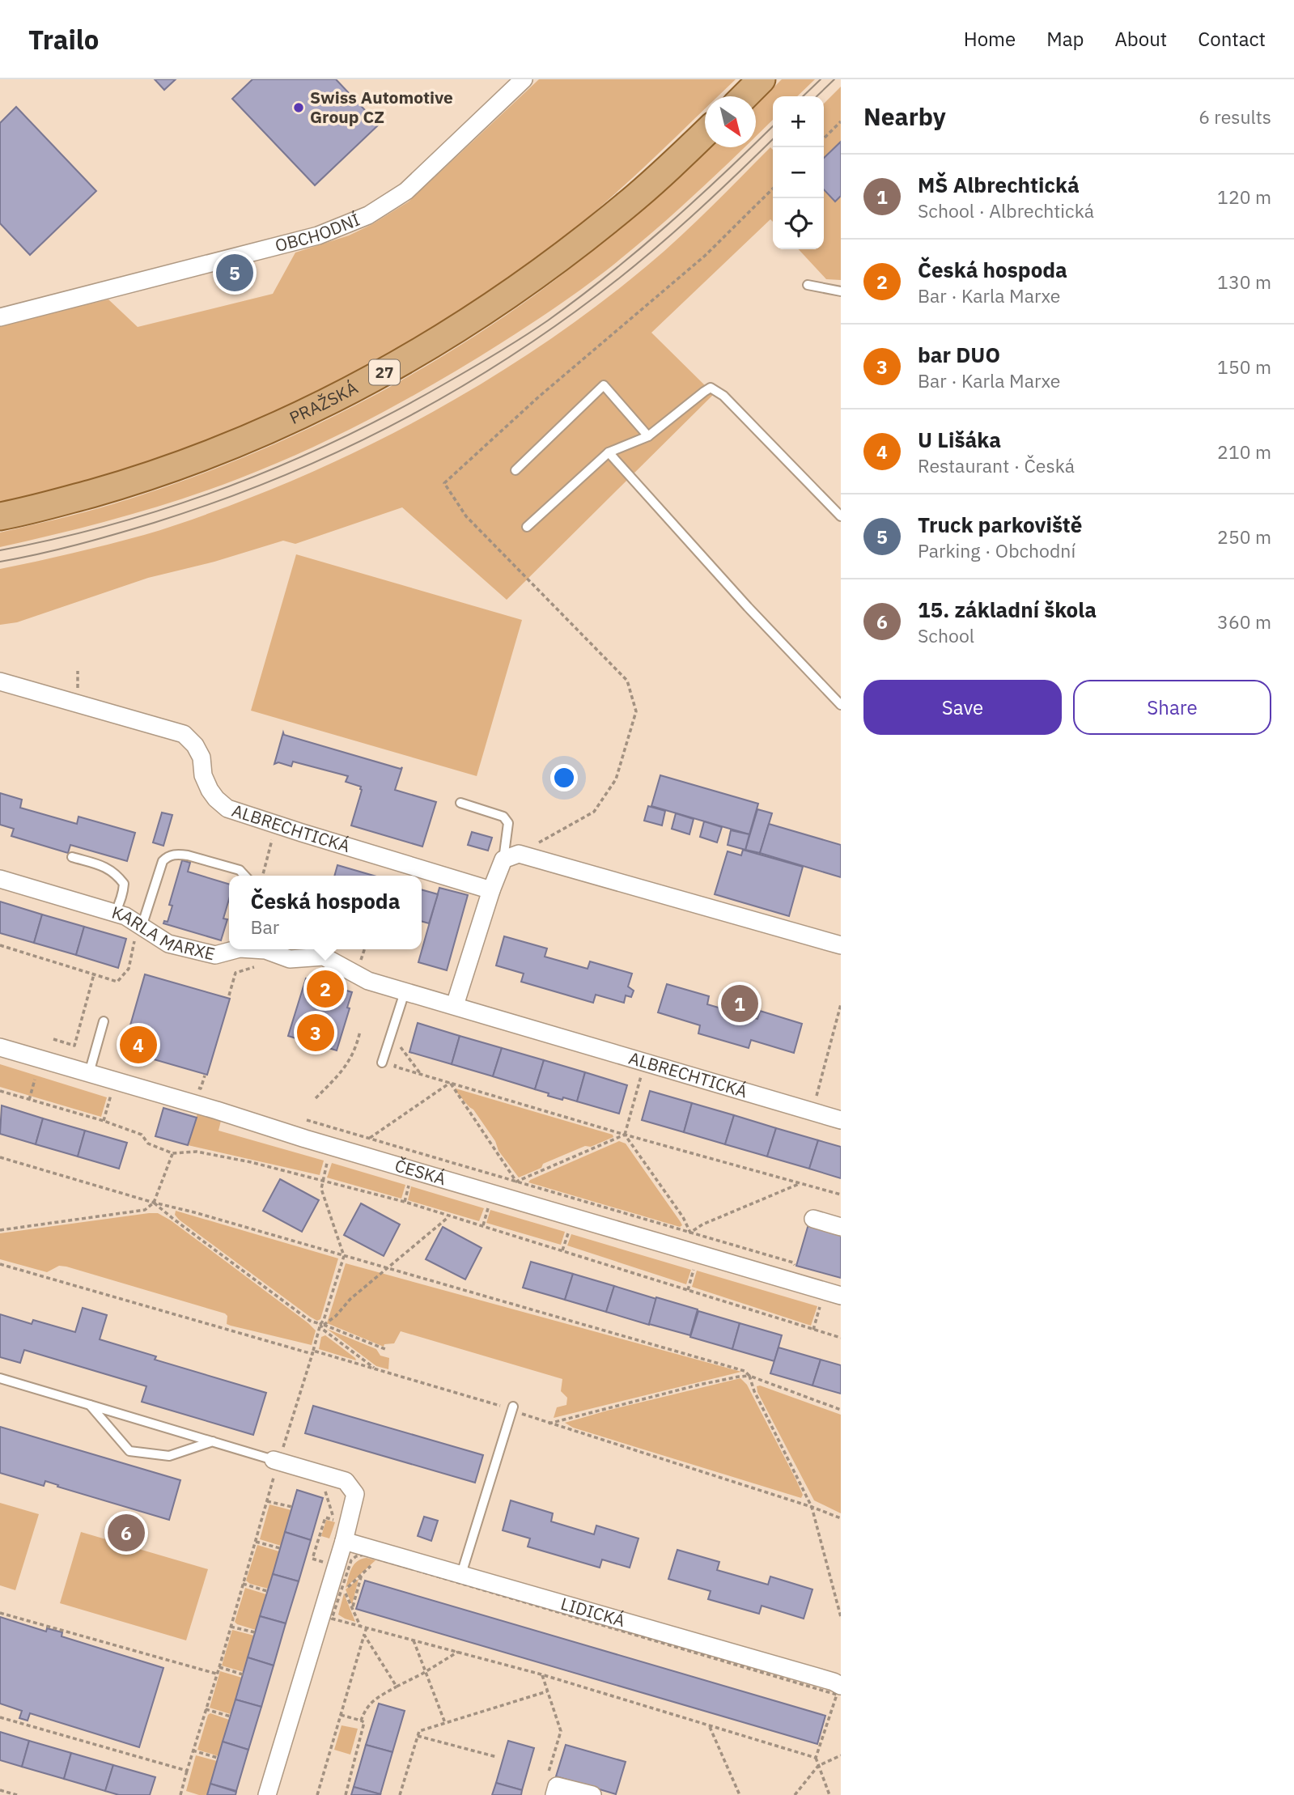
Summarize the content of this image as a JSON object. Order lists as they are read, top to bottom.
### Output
{
  "streets": {
    "main road": ["27", "PRAŽSKÁ"],
    "street": [
      "OBCHODNÍ",
      "ALBRECHTICKÁ",
      "KARLA MARXE",
      "ČESKÁ",
      "LIDICKÁ"
    ]
  },
  "crossings": [
    ["ALBRECHTICKÁ", "KARLA MARXE"]
  ],
  "places": ["Swiss Automotive Group CZ"],
  "north": "bottom right",
  "page": {
    "header": "Trailo",
    "nav": [
      "Home",
      "Map",
      "About",
      "Contact"
    ],
    "heading": ["Nearby", "6 results"],
    "map_buttons": ["+", "−"],
    "list": [
      {
        "mark": "1",
        "name": "MŠ Albrechtická",
        "note": "School · Albrechtická",
        "value": "120 m"
      },
      {
        "mark": "2",
        "name": "Česká hospoda",
        "note": "Bar · Karla Marxe",
        "value": "130 m"
      },
      {
        "mark": "3",
        "name": "bar DUO",
        "note": "Bar · Karla Marxe",
        "value": "150 m"
      },
      {
        "mark": "4",
        "name": "U Lišáka",
        "note": "Restaurant · Česká",
        "value": "210 m"
      },
      {
        "mark": "5",
        "name": "Truck parkoviště",
        "note": "Parking · Obchodní",
        "value": "250 m"
      },
      {
        "mark": "6",
        "name": "15. základní škola",
        "note": "School",
        "value": "360 m"
      }
    ],
    "pins": [
      "5",
      "2",
      "1",
      "3",
      "4",
      "6"
    ],
    "buttons": ["Save", "Share"],
    "popup": ["Česká hospoda", "Bar"]
  }
}
